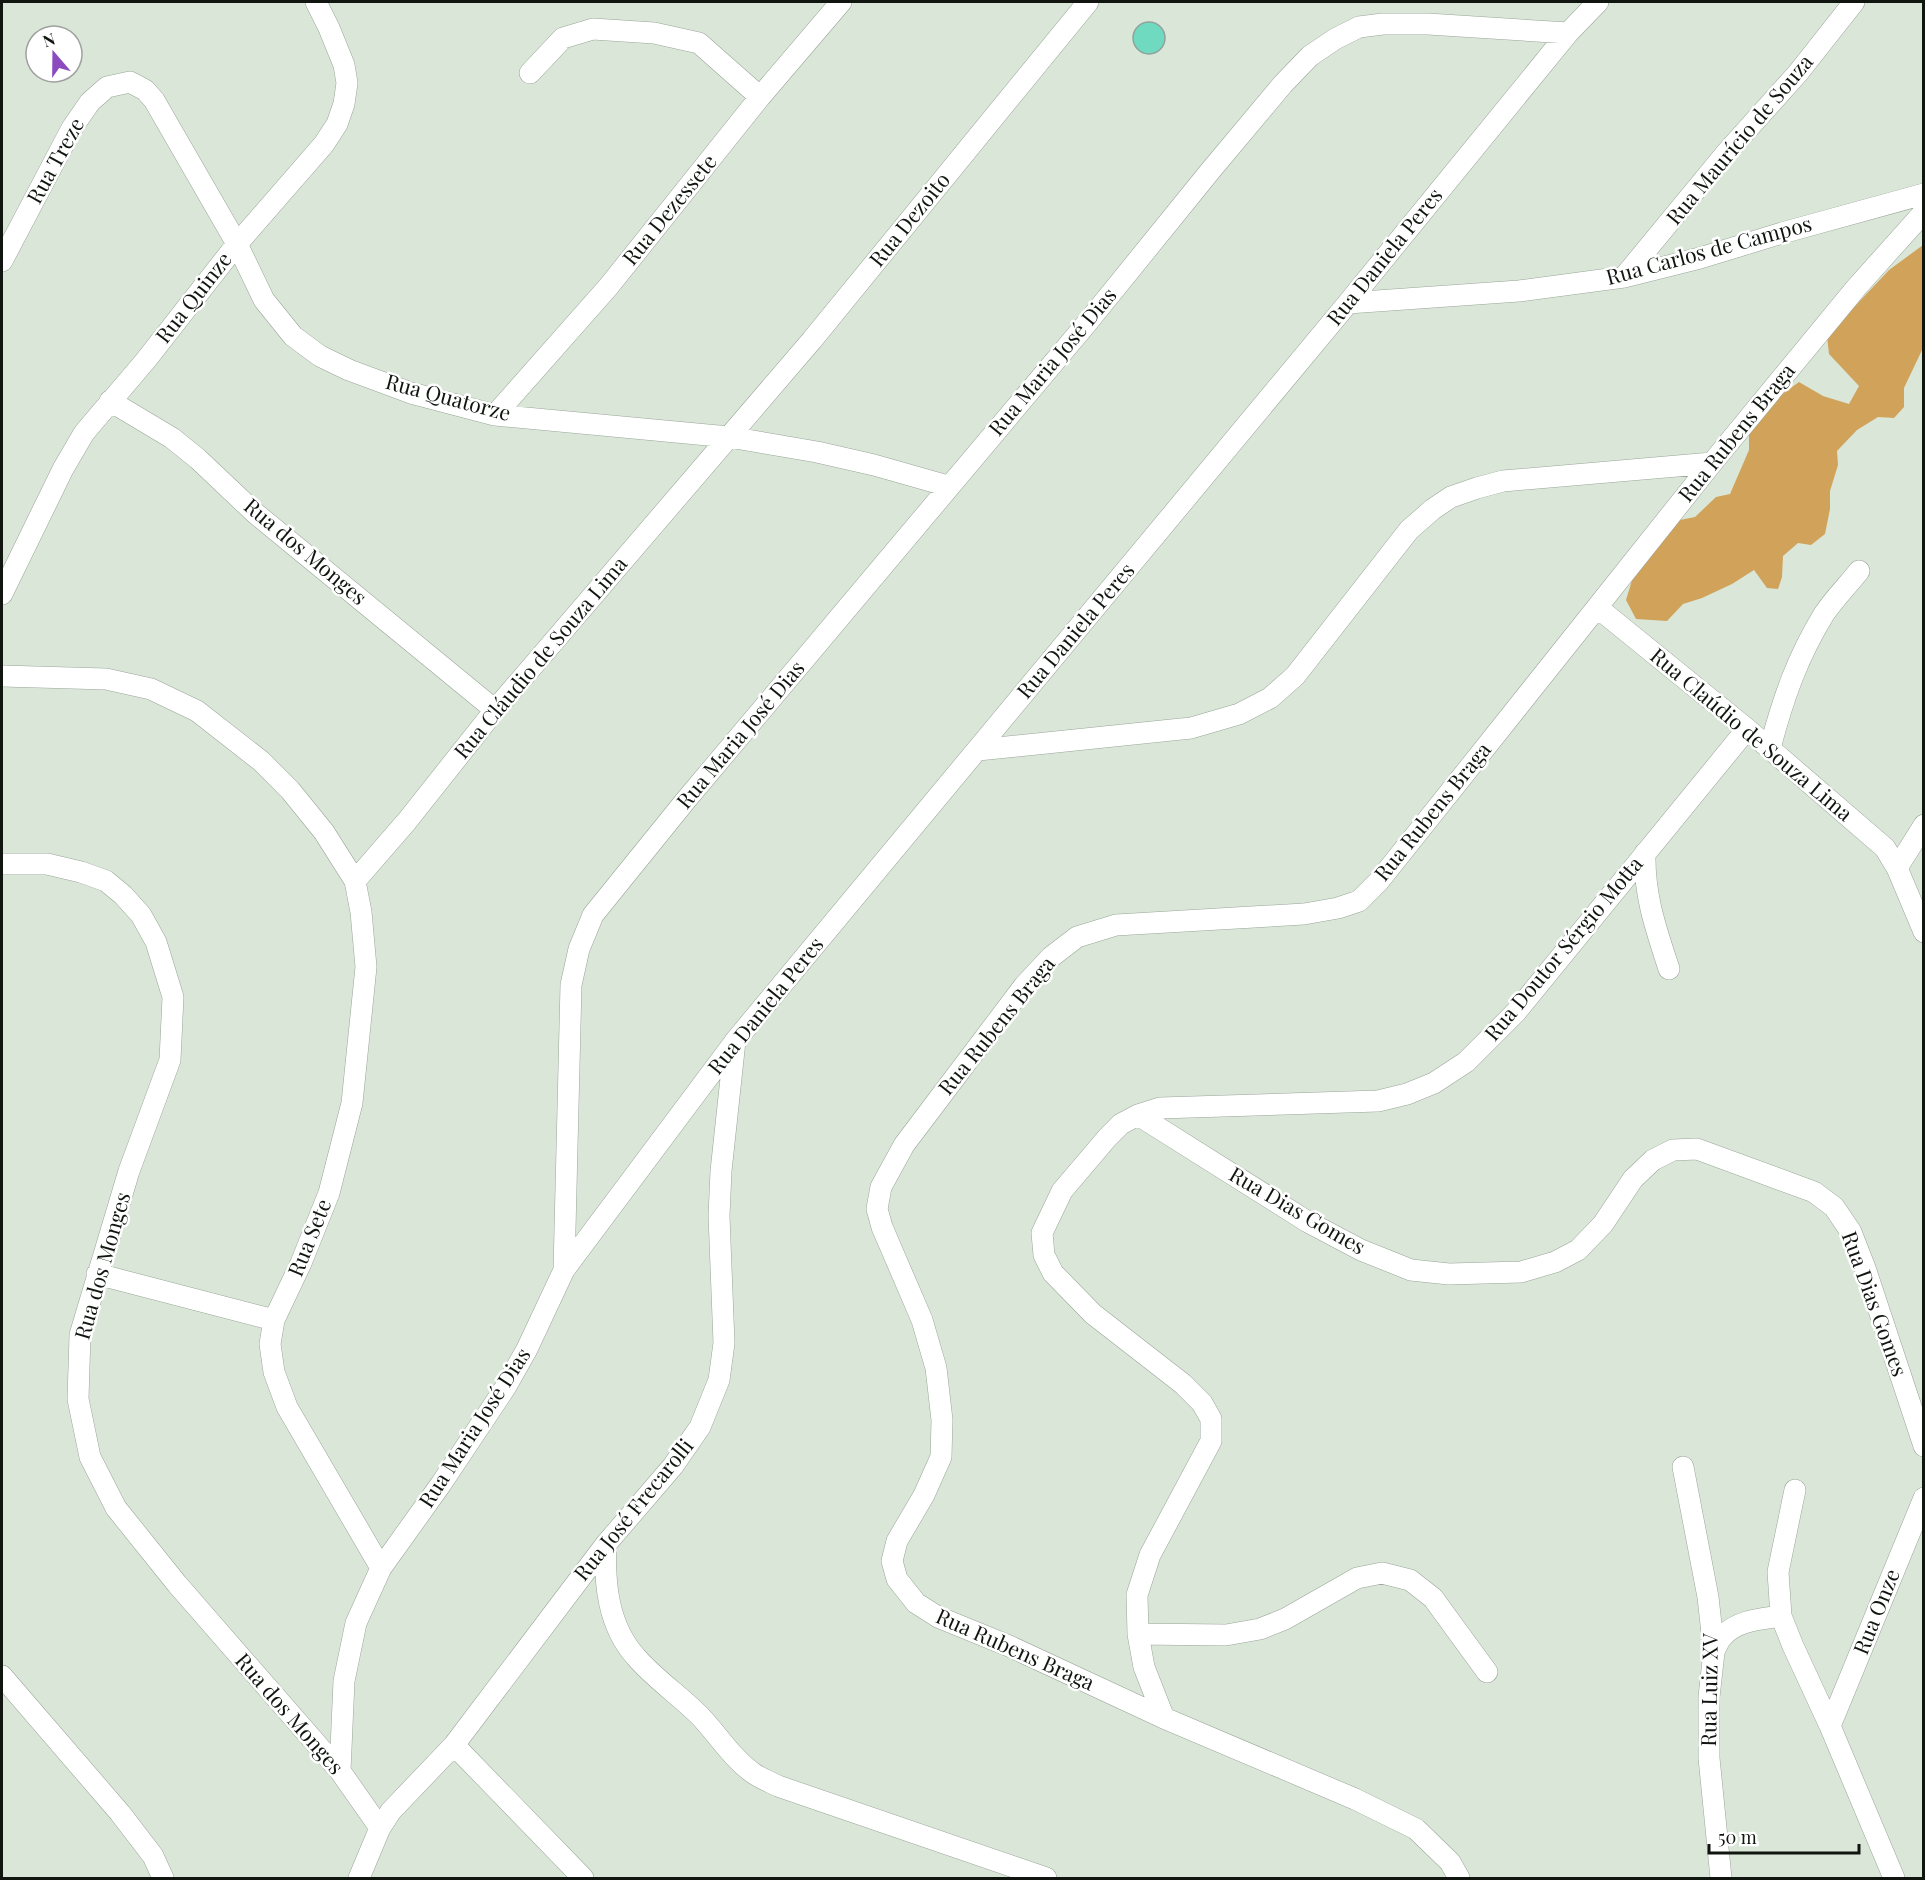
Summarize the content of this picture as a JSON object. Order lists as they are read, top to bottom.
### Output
{
  "streets": {
    "street": [
      "Rua Maurício de Souza",
      "Rua Treze",
      "Rua Dezessete",
      "Rua Dezoito",
      "Rua Carlos de Campos",
      "Rua Daniela Peres",
      "Rua Quinze",
      "Rua Maria José Dias",
      "Rua Quatorze",
      "Rua Rubens Braga",
      "Rua dos Monges",
      "Rua Cláudio de Souza Lima",
      "Rua Claúdio de Souza Lima",
      "Rua Doutor Sérgio Motta",
      "Rua Dias Gomes",
      "Rua Sete",
      "Rua José Frecarolli",
      "Rua Onze",
      "Rua Luiz XV"
    ]
  },
  "crossings": [
    ["Rua Maurício de Souza", "Rua Carlos de Campos"],
    ["Rua Treze", "Rua Quatorze"],
    ["Rua Dezessete", "Rua Quatorze"],
    ["Rua Dezoito", "Rua Quatorze"],
    ["Rua Dezoito", "Rua Cláudio de Souza Lima"],
    ["Rua Carlos de Campos", "Rua Daniela Peres"],
    ["Rua Daniela Peres", "Rua Maria José Dias"],
    ["Rua Daniela Peres", "Rua José Frecarolli"],
    ["Rua Quinze", "Rua Quatorze"],
    ["Rua Quinze", "Rua dos Monges"],
    ["Rua Maria José Dias", "Rua Quatorze"],
    ["Rua Maria José Dias", "Rua dos Monges"],
    ["Rua Maria José Dias", "Rua Sete"],
    ["Rua Quatorze", "Rua Cláudio de Souza Lima"],
    ["Rua Rubens Braga", "Rua Claúdio de Souza Lima"],
    ["Rua Rubens Braga", "Rua Doutor Sérgio Motta"],
    ["Rua dos Monges", "Rua Cláudio de Souza Lima"],
    ["Rua dos Monges", "Rua José Frecarolli"],
    ["Rua Cláudio de Souza Lima", "Rua Sete"],
    ["Rua Claúdio de Souza Lima", "Rua Doutor Sérgio Motta"],
    ["Rua Doutor Sérgio Motta", "Rua Dias Gomes"]
  ],
  "scale_bar": "50 m",
  "north": "top"
}
